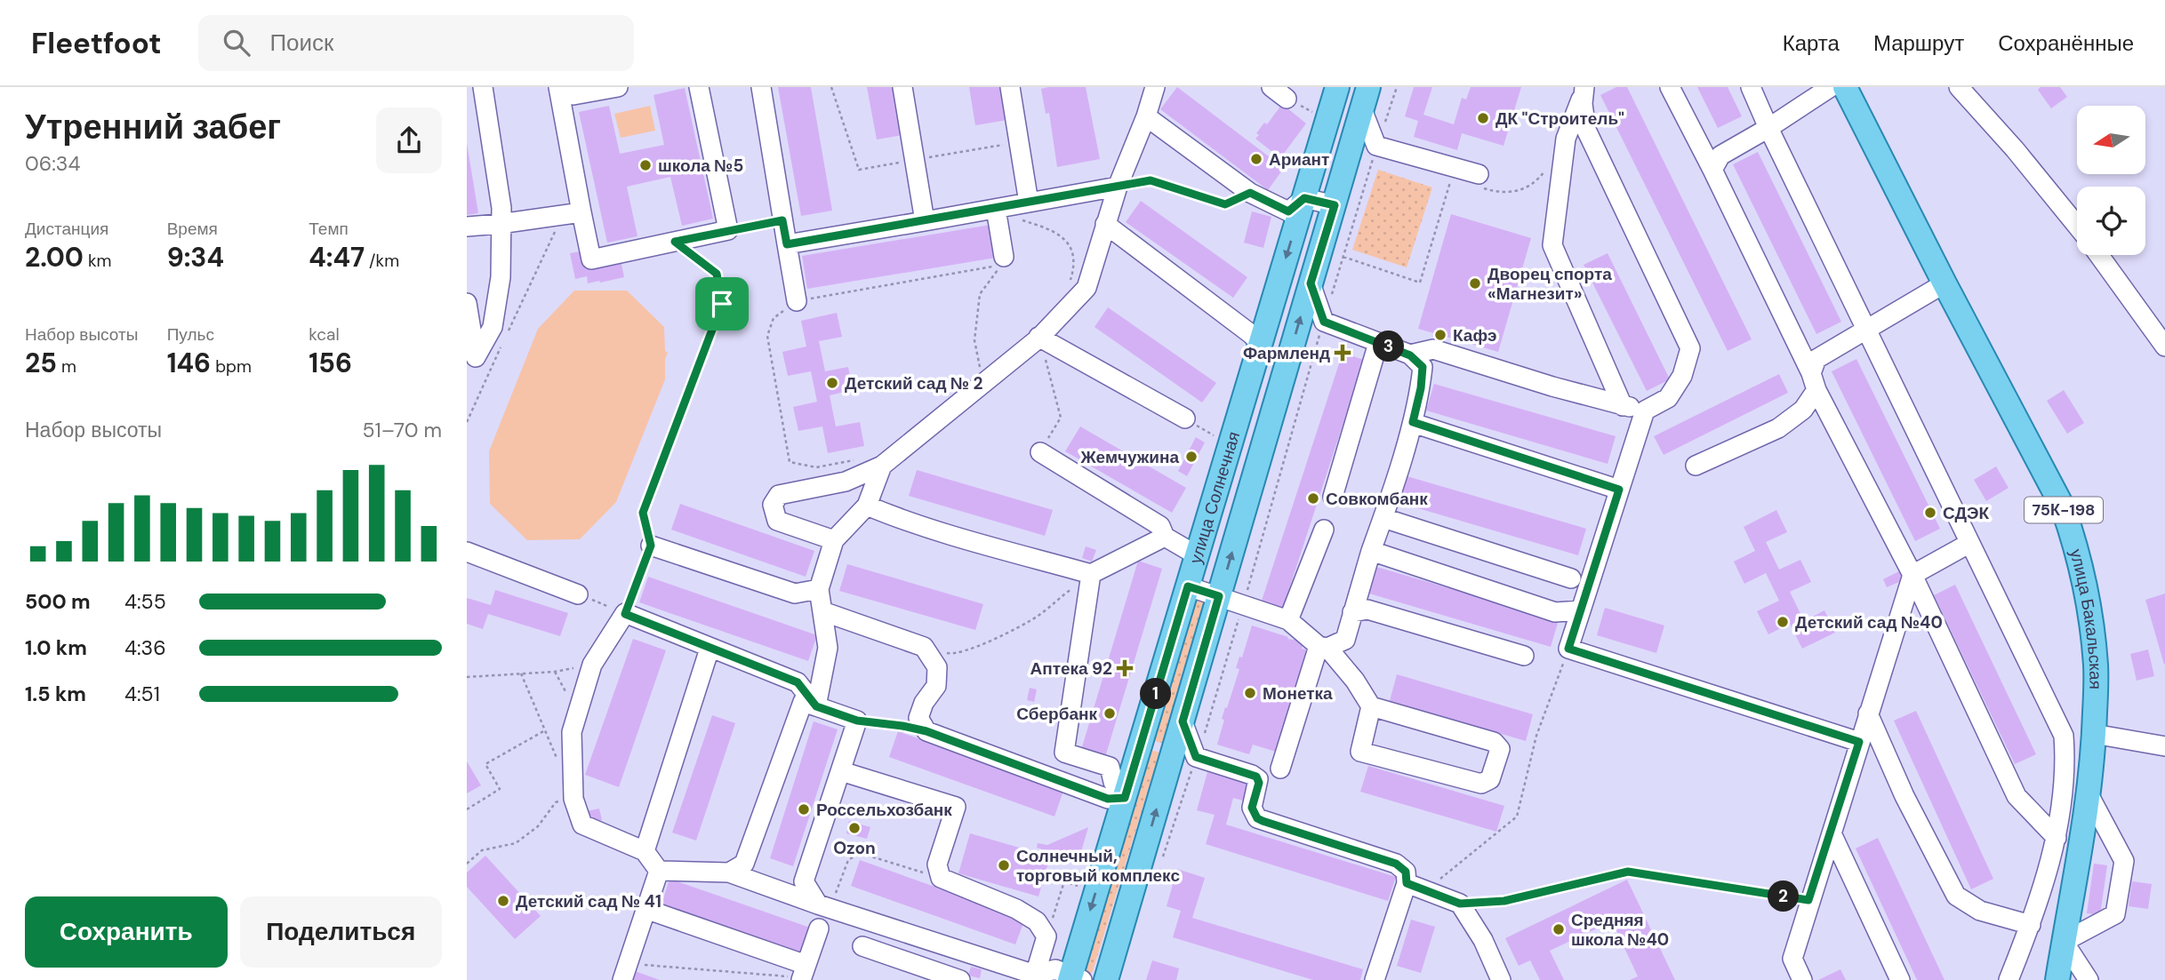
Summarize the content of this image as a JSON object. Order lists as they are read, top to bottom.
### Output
{
  "streets": {
    "main road": ["улица Солнечная", "75К-198", "улица Бакальская"]
  },
  "places": {
    "other": [
      "ДК \"Строитель\"",
      "Ариант",
      "школа №5",
      "Дворец спорта «Магнезит»",
      "Кафэ",
      "Детский сад № 2",
      "Жемчужина",
      "Совкомбанк",
      "СДЭК",
      "Детский сад №40",
      "Монетка",
      "Сбербанк",
      "Россельхозбанк",
      "Ozon",
      "Солнечный, торговый комплекс",
      "Детский сад № 41",
      "Средняя школа №40"
    ],
    "health": ["Фармленд", "Аптека 92"]
  },
  "north": "left",
  "page": {
    "header": "Fleetfoot",
    "search": "Поиск",
    "nav": ["Карта", "Маршрут", "Сохранённые"],
    "heading": ["Утренний забег", "06:34"],
    "stats": [
      ["Дистанция", "2.00 km"],
      ["Время", "9:34"],
      ["Темп", "4:47 /km"],
      ["Набор высоты", "25 m"],
      ["Пульс", "146 bpm"],
      ["kcal", "156"]
    ],
    "pins": ["3", "1", "2"],
    "chart": ["Набор высоты", "51–70 m"],
    "list": [
      {
        "name": "500 m",
        "note": "4:55"
      },
      {
        "name": "1.0 km",
        "note": "4:36"
      },
      {
        "name": "1.5 km",
        "note": "4:51"
      }
    ],
    "buttons": ["Сохранить", "Поделиться"]
  }
}
